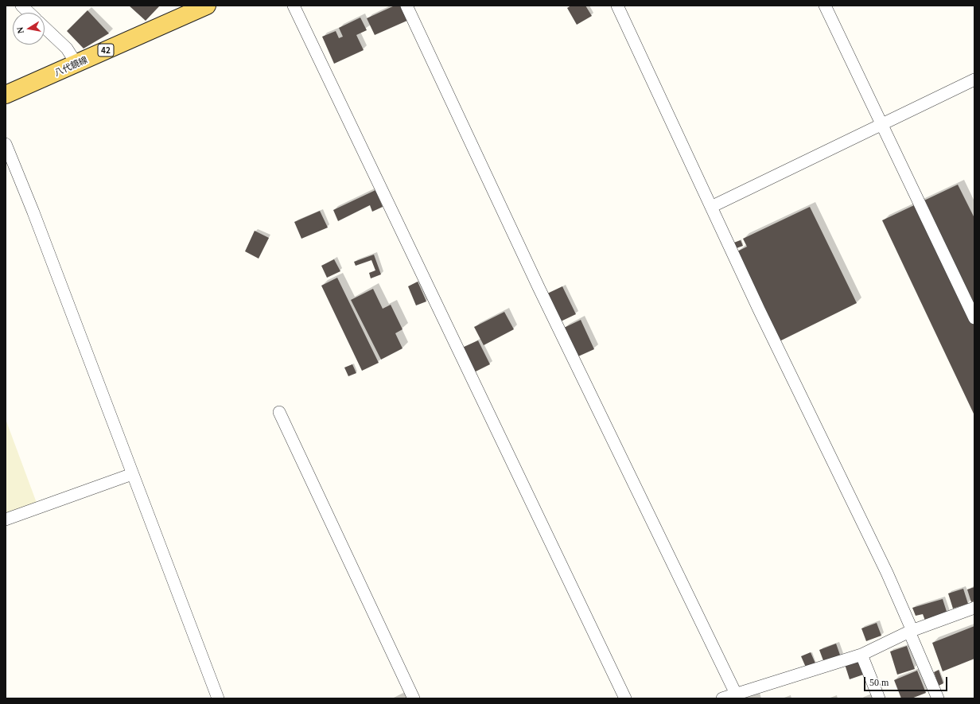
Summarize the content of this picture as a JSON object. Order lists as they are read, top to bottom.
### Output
{
  "streets": {
    "main road": ["42", "八代鏡線"]
  },
  "scale_bar": "50 m",
  "north": "left"
}
